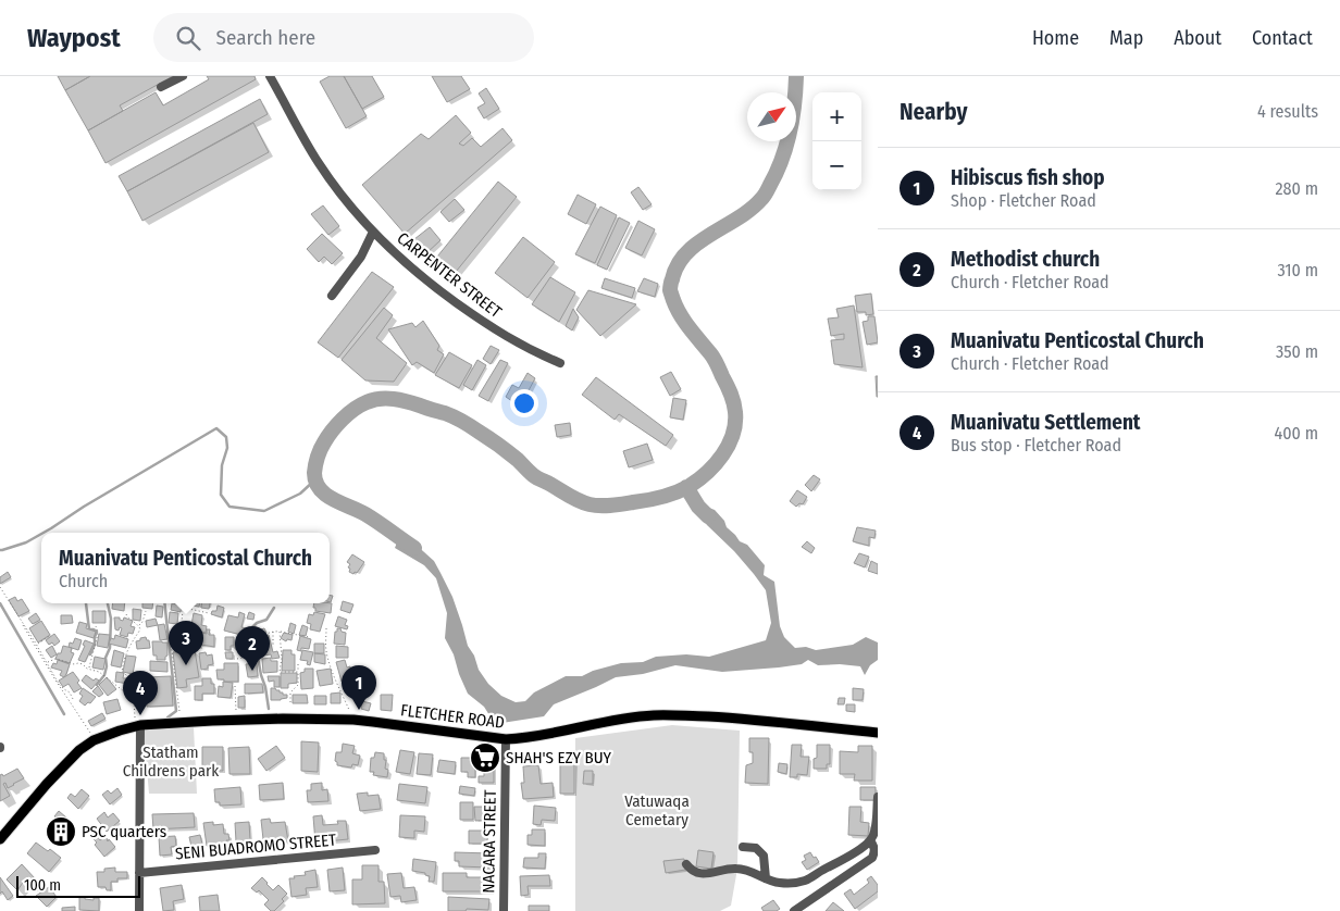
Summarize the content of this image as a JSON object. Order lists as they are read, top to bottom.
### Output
{
  "streets": {
    "main road": ["FLETCHER ROAD"],
    "street": ["CARPENTER STREET", "NACARA STREET", "SENI BUADROMO STREET"]
  },
  "crossings": [
    ["FLETCHER ROAD", "NACARA STREET"]
  ],
  "parks": ["Statham Childrens park", "Vatuwaqa Cemetary"],
  "places": {
    "supermarket": ["SHAH'S EZY BUY"],
    "building": ["PSC quarters"]
  },
  "scale_bar": "100 m",
  "north": "top right",
  "page": {
    "header": "Waypost",
    "search": "Search here",
    "nav": [
      "Home",
      "Map",
      "About",
      "Contact"
    ],
    "heading": ["Nearby", "4 results"],
    "map_buttons": ["+", "−"],
    "list": [
      {
        "mark": "1",
        "name": "Hibiscus fish shop",
        "note": "Shop · Fletcher Road",
        "value": "280 m"
      },
      {
        "mark": "2",
        "name": "Methodist church",
        "note": "Church · Fletcher Road",
        "value": "310 m"
      },
      {
        "mark": "3",
        "name": "Muanivatu Penticostal Church",
        "note": "Church · Fletcher Road",
        "value": "350 m"
      },
      {
        "mark": "4",
        "name": "Muanivatu Settlement",
        "note": "Bus stop · Fletcher Road",
        "value": "400 m"
      }
    ],
    "popup": ["Muanivatu Penticostal Church", "Church"],
    "pins": [
      "3",
      "2",
      "1",
      "4"
    ],
    "scale": "100 m"
  }
}
